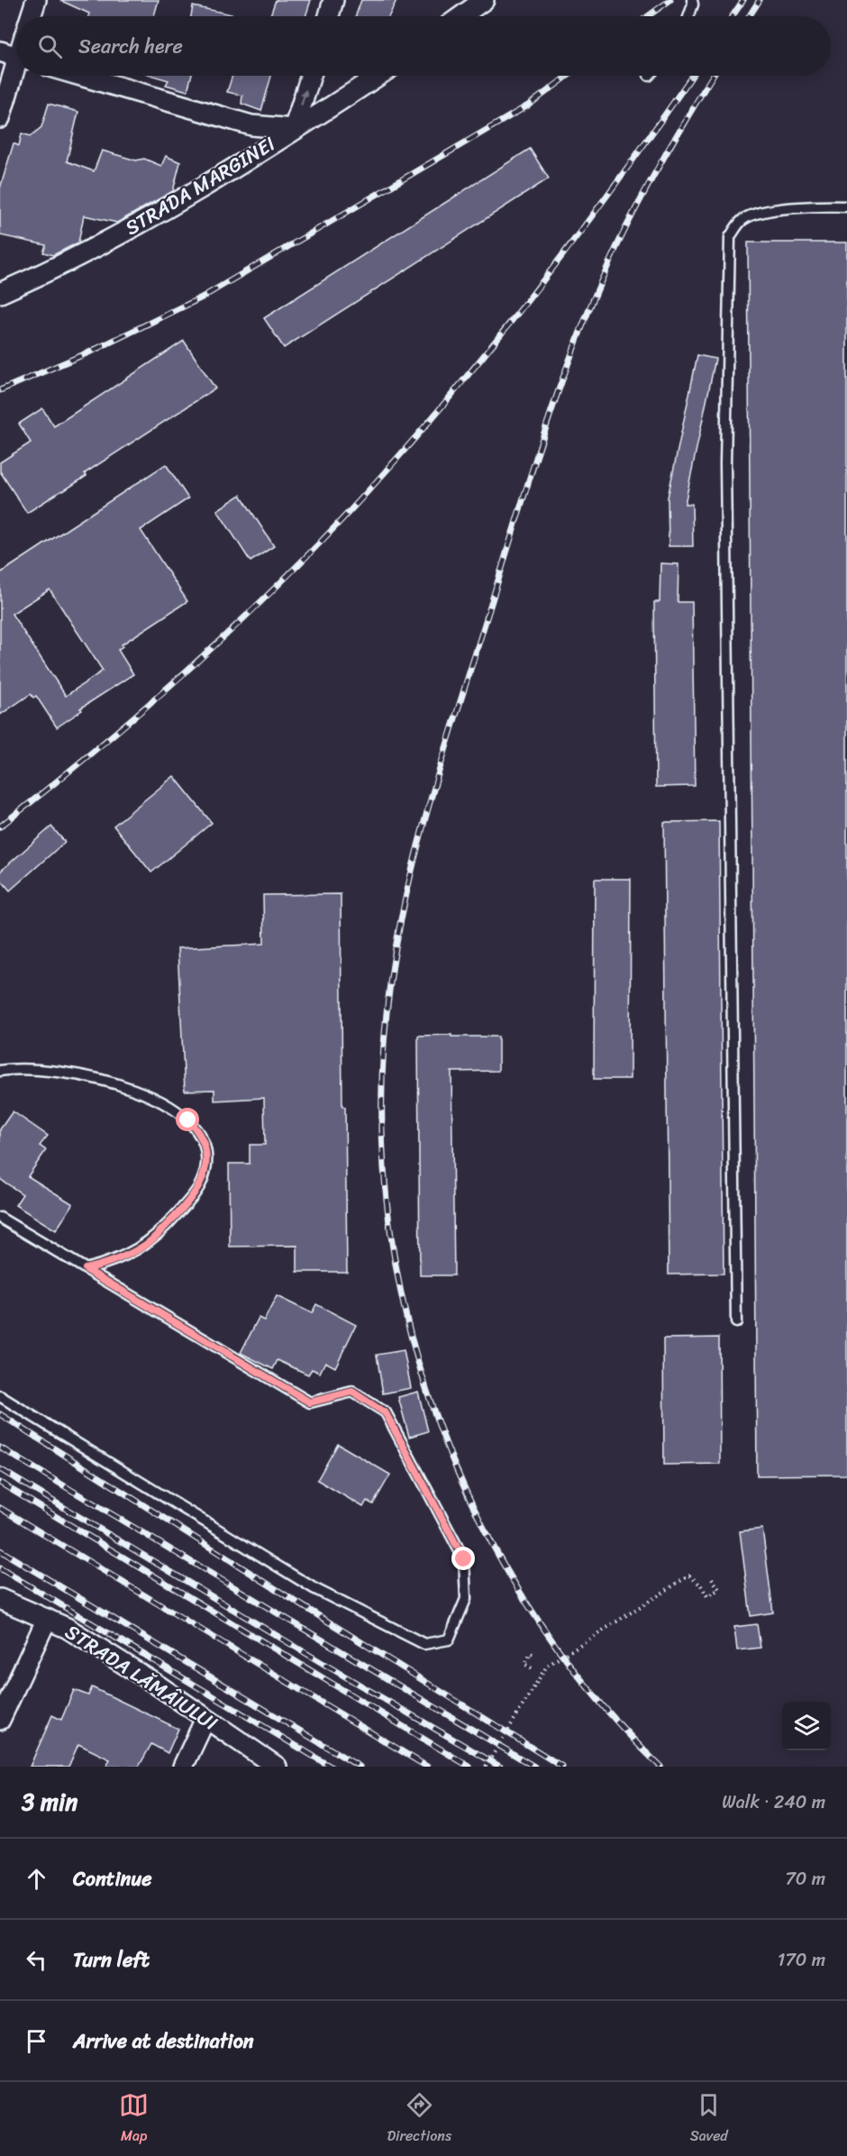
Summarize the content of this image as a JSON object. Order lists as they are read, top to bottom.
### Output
{
  "streets": {
    "street": ["STRADA MARGINEI", "STRADA LĂMÂIULUI"]
  },
  "page": {
    "search": "Search here",
    "heading": ["3 min", "Walk · 240 m"],
    "list": [
      ["Continue", "70 m"],
      ["Turn left", "170 m"],
      "Arrive at destination"
    ],
    "nav": ["Map", "Directions", "Saved"]
  }
}
